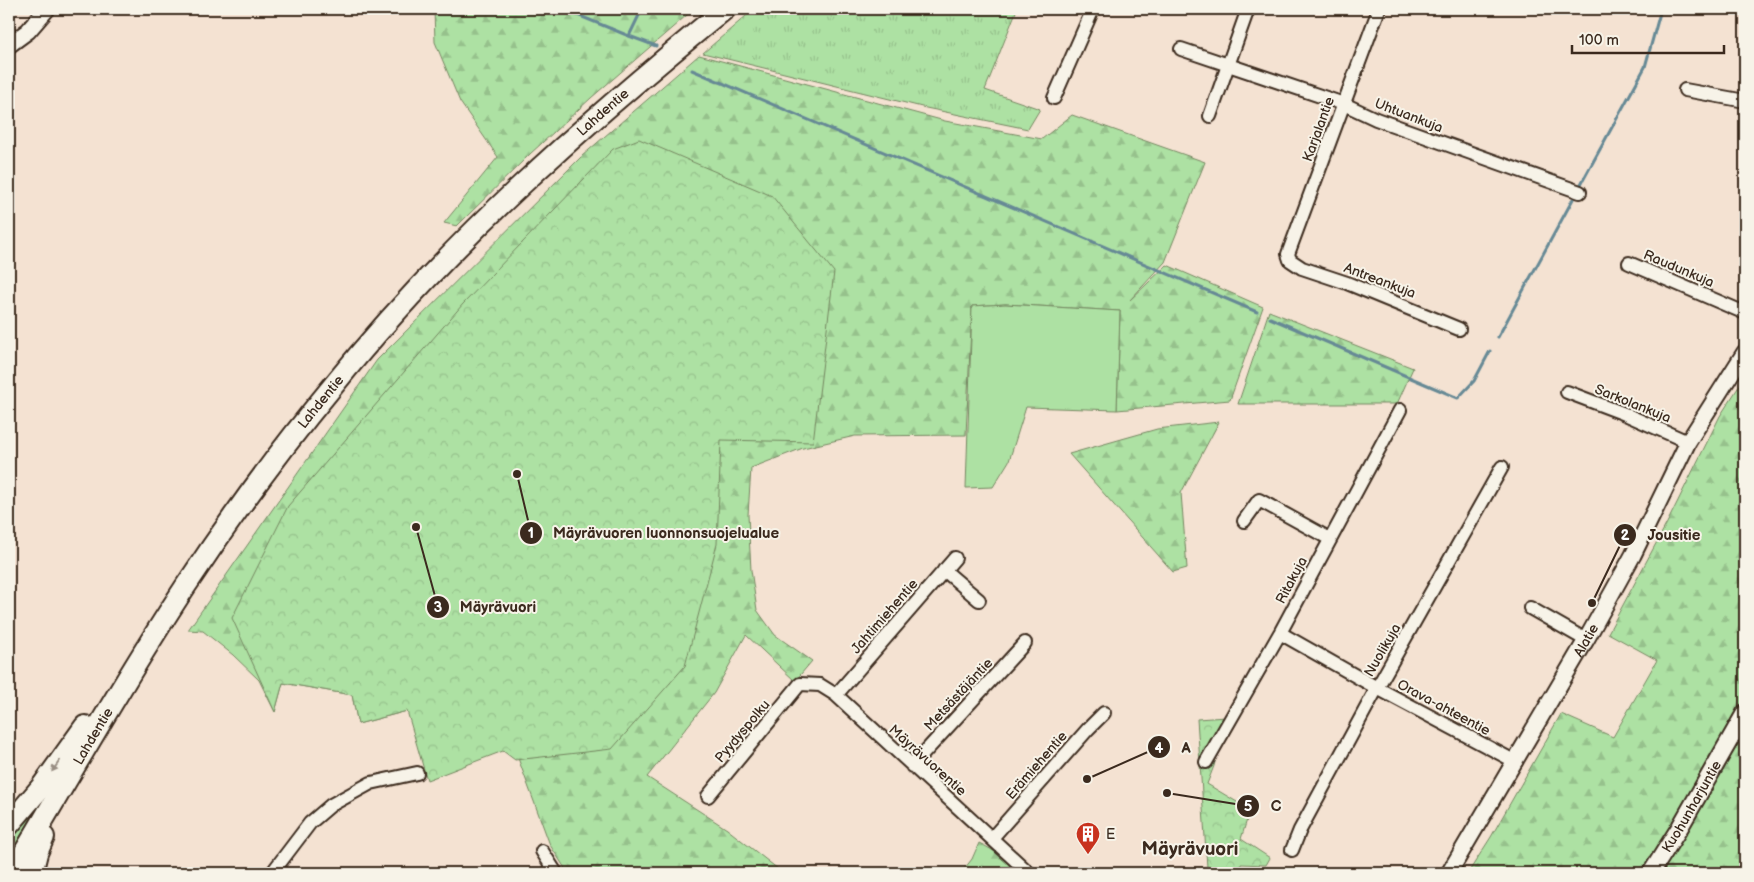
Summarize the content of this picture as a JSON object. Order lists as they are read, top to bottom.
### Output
{
  "streets": {
    "highway": ["Lahdentie"],
    "main road": ["Kuohunharjuntie"],
    "street": [
      "Uhtuankuja",
      "Karjalantie",
      "Raudunkuja",
      "Antreankuja",
      "Sarkolankuja",
      "Ritakuja",
      "Jahtimiehentie",
      "Alatie",
      "Nuolikuja",
      "Metsästäjäntie",
      "Orava-ahteentie",
      "Pyydyspolku",
      "Mäyrävuorentie",
      "Erämiehentie"
    ]
  },
  "crossings": [
    ["Uhtuankuja", "Karjalantie"],
    ["Karjalantie", "Antreankuja"],
    ["Sarkolankuja", "Alatie"],
    ["Ritakuja", "Orava-ahteentie"],
    ["Jahtimiehentie", "Mäyrävuorentie"],
    ["Alatie", "Orava-ahteentie"],
    ["Nuolikuja", "Orava-ahteentie"],
    ["Metsästäjäntie", "Mäyrävuorentie"],
    ["Pyydyspolku", "Mäyrävuorentie"],
    ["Mäyrävuorentie", "Erämiehentie"]
  ],
  "districts": ["Mäyrävuori"],
  "places": {
    "other": [
      "Mäyrävuoren luonnonsuojelualue",
      "Mäyrävuori",
      "Jousitie",
      "A",
      "C"
    ],
    "building": ["E"]
  },
  "scale_bar": "100 m"
}
